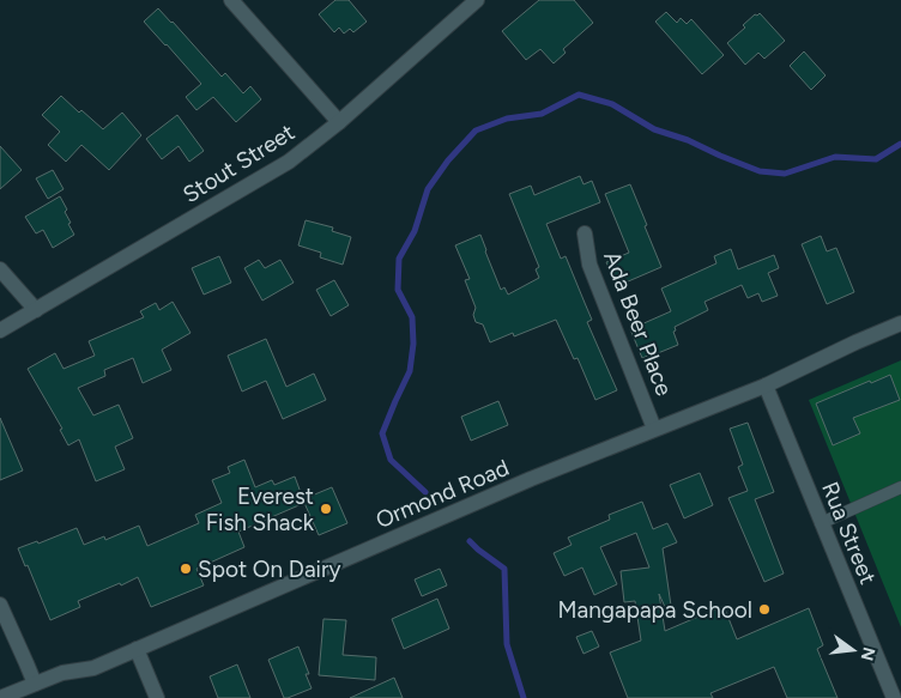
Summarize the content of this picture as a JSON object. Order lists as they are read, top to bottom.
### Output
{
  "streets": {
    "street": [
      "Stout Street",
      "Ada Beer Place",
      "Ormond Road",
      "Rua Street"
    ]
  },
  "crossings": [
    ["Ada Beer Place", "Ormond Road"],
    ["Ormond Road", "Rua Street"]
  ],
  "places": ["Everest Fish Shack", "Spot On Dairy", "Mangapapa School"],
  "north": "right"
}
